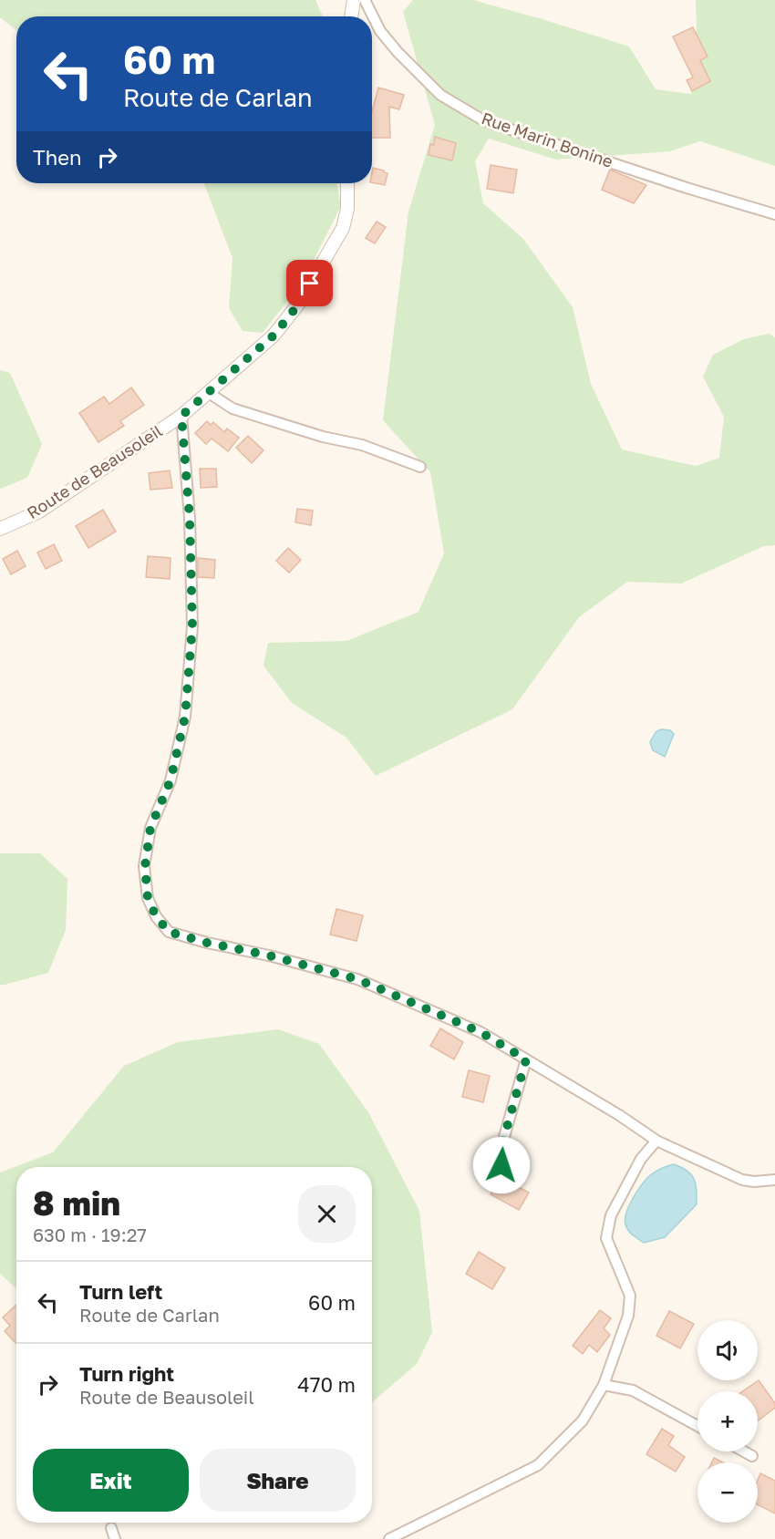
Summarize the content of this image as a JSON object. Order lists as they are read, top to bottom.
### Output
{
  "streets": {
    "street": ["Rue Marin Bonine", "Route de Beausoleil"]
  },
  "page": {
    "turn": ["60 m", "Route de Carlan"],
    "then": "Then",
    "heading": ["8 min", "630 m · 19:27"],
    "list": [
      {
        "name": "Turn left",
        "note": "Route de Carlan",
        "value": "60 m"
      },
      {
        "name": "Turn right",
        "note": "Route de Beausoleil",
        "value": "470 m"
      }
    ],
    "map_buttons": ["+", "−"],
    "buttons": ["Exit", "Share"]
  }
}
